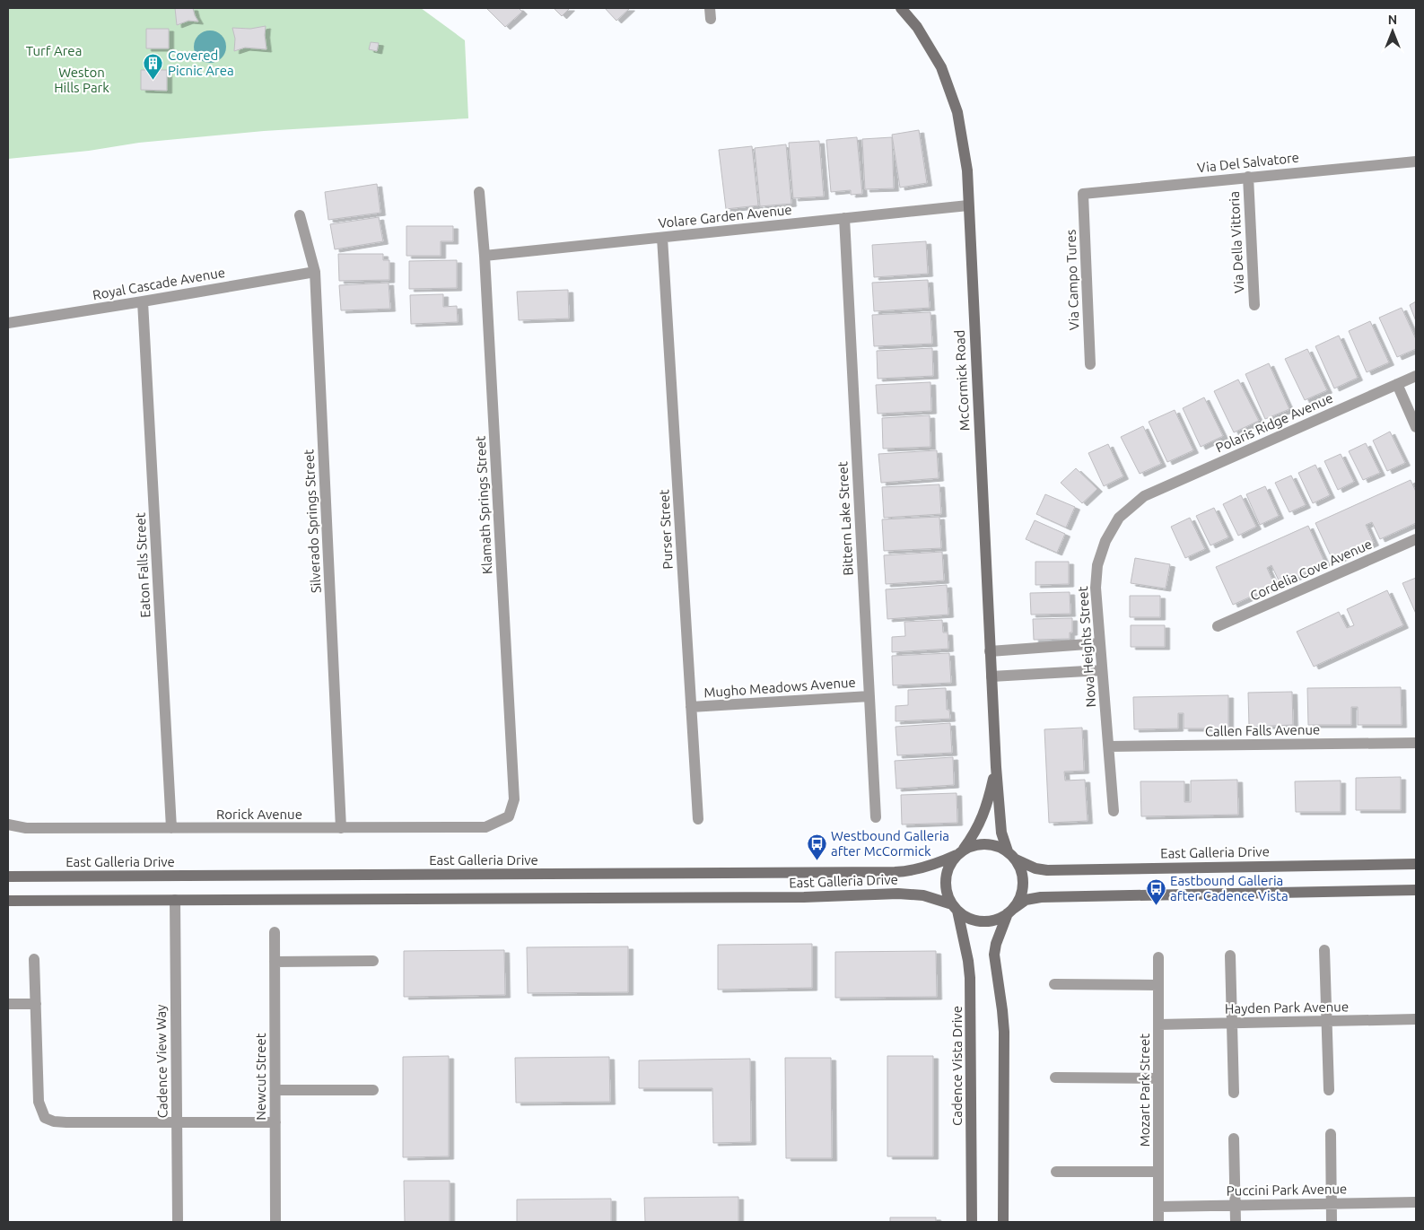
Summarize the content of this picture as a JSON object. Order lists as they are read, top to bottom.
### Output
{
  "streets": {
    "main road": ["McCormick Road", "East Galleria Drive", "Cadence Vista Drive"],
    "street": [
      "Via Del Salvatore",
      "Volare Garden Avenue",
      "Via Della Vittoria",
      "Via Campo Tures",
      "Royal Cascade Avenue",
      "Polaris Ridge Avenue",
      "Klamath Springs Street",
      "Bittern Lake Street",
      "Silverado Springs Street",
      "Purser Street",
      "Eaton Falls Street",
      "Cordelia Cove Avenue",
      "Nova Heights Street",
      "Mugho Meadows Avenue",
      "Callen Falls Avenue",
      "Rorick Avenue",
      "Hayden Park Avenue",
      "Cadence View Way",
      "Newcut Street",
      "Mozart Park Street",
      "Puccini Park Avenue"
    ]
  },
  "crossings": [
    ["Via Del Salvatore", "Via Della Vittoria"],
    ["Via Del Salvatore", "Via Campo Tures"],
    ["Volare Garden Avenue", "McCormick Road"],
    ["Volare Garden Avenue", "Klamath Springs Street"],
    ["Volare Garden Avenue", "Bittern Lake Street"],
    ["Volare Garden Avenue", "Purser Street"],
    ["Royal Cascade Avenue", "Silverado Springs Street"],
    ["Royal Cascade Avenue", "Eaton Falls Street"],
    ["McCormick Road", "East Galleria Drive"],
    ["McCormick Road", "Cadence Vista Drive"],
    ["Polaris Ridge Avenue", "Nova Heights Street"],
    ["Klamath Springs Street", "Rorick Avenue"],
    ["Bittern Lake Street", "Mugho Meadows Avenue"],
    ["Silverado Springs Street", "Rorick Avenue"],
    ["Purser Street", "Mugho Meadows Avenue"],
    ["Eaton Falls Street", "Rorick Avenue"],
    ["Nova Heights Street", "Callen Falls Avenue"],
    ["East Galleria Drive", "Cadence View Way"],
    ["East Galleria Drive", "Cadence Vista Drive"],
    ["Hayden Park Avenue", "Mozart Park Street"],
    ["Mozart Park Street", "Puccini Park Avenue"]
  ],
  "parks": ["Turf Area", "Weston Hills Park"],
  "places": {
    "building": ["Covered Picnic Area"],
    "bus stop": ["Westbound Galleria after McCormick", "Eastbound Galleria after Cadence Vista"]
  },
  "north": "top"
}
